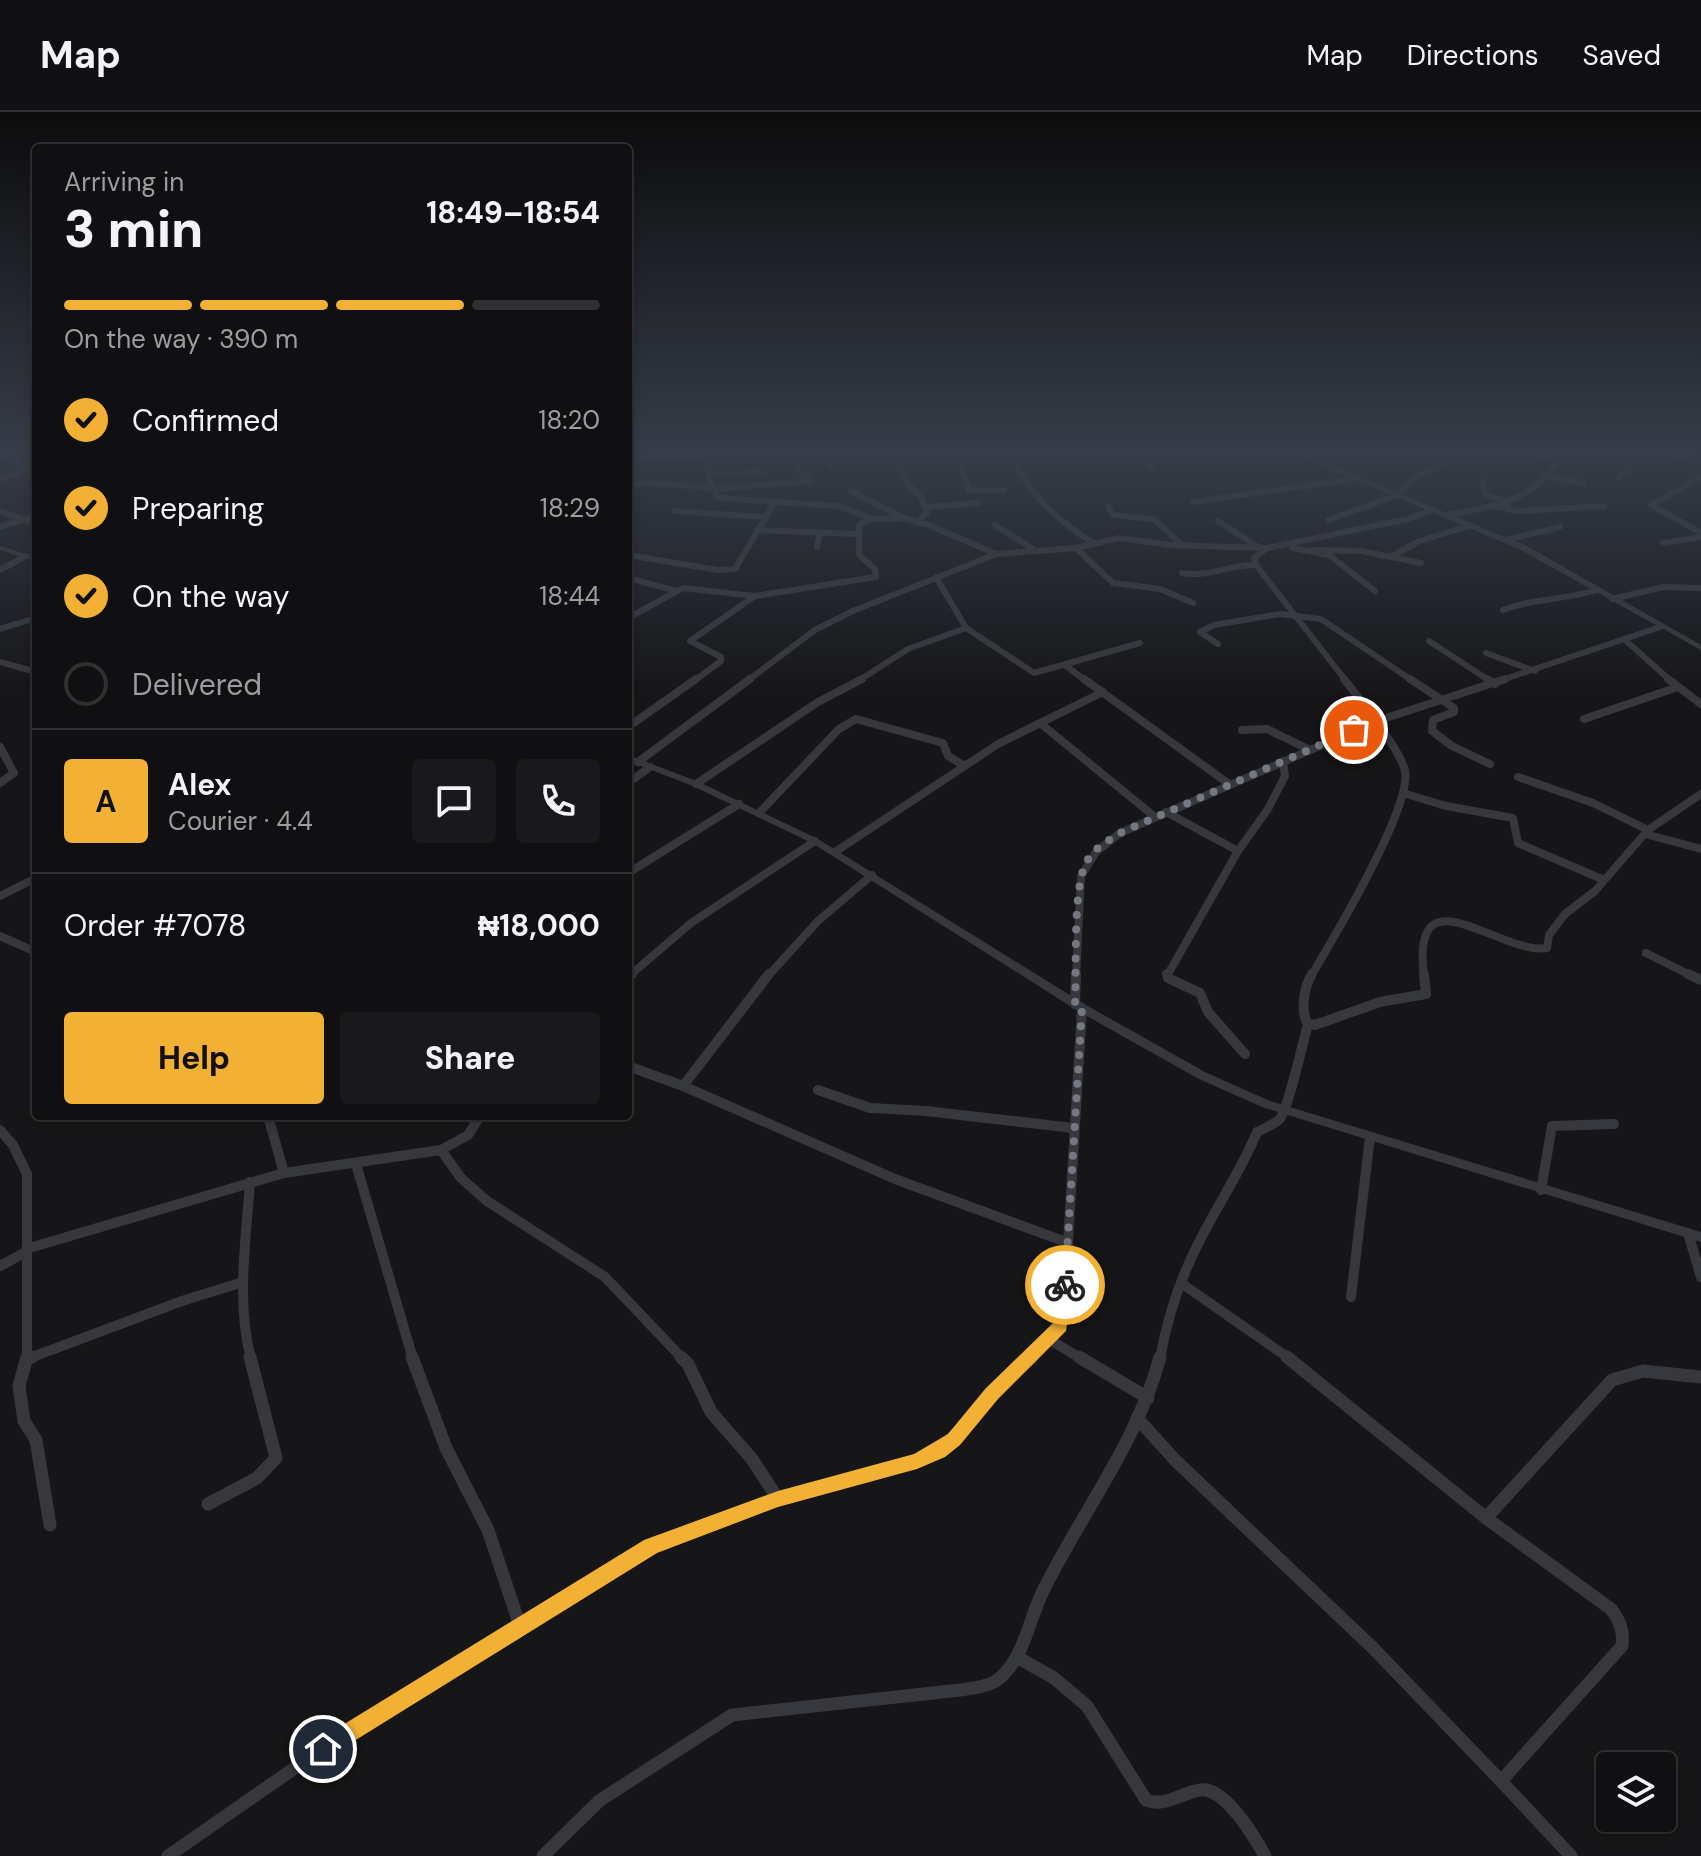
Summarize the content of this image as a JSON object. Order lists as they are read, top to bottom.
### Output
{
  "page": {
    "header": "Map",
    "nav": ["Map", "Directions", "Saved"],
    "heading": ["3 min", "Arriving in", "18:49–18:54"],
    "panel": [
      "Alex",
      "Courier · 4.4",
      "Order #7078",
      "₦18,000"
    ],
    "bar": "On the way · 390 m",
    "list": [
      ["Confirmed", "18:20"],
      ["Preparing", "18:29"],
      ["On the way", "18:44"],
      "Delivered"
    ],
    "round": "A",
    "buttons": ["Help", "Share"]
  }
}
